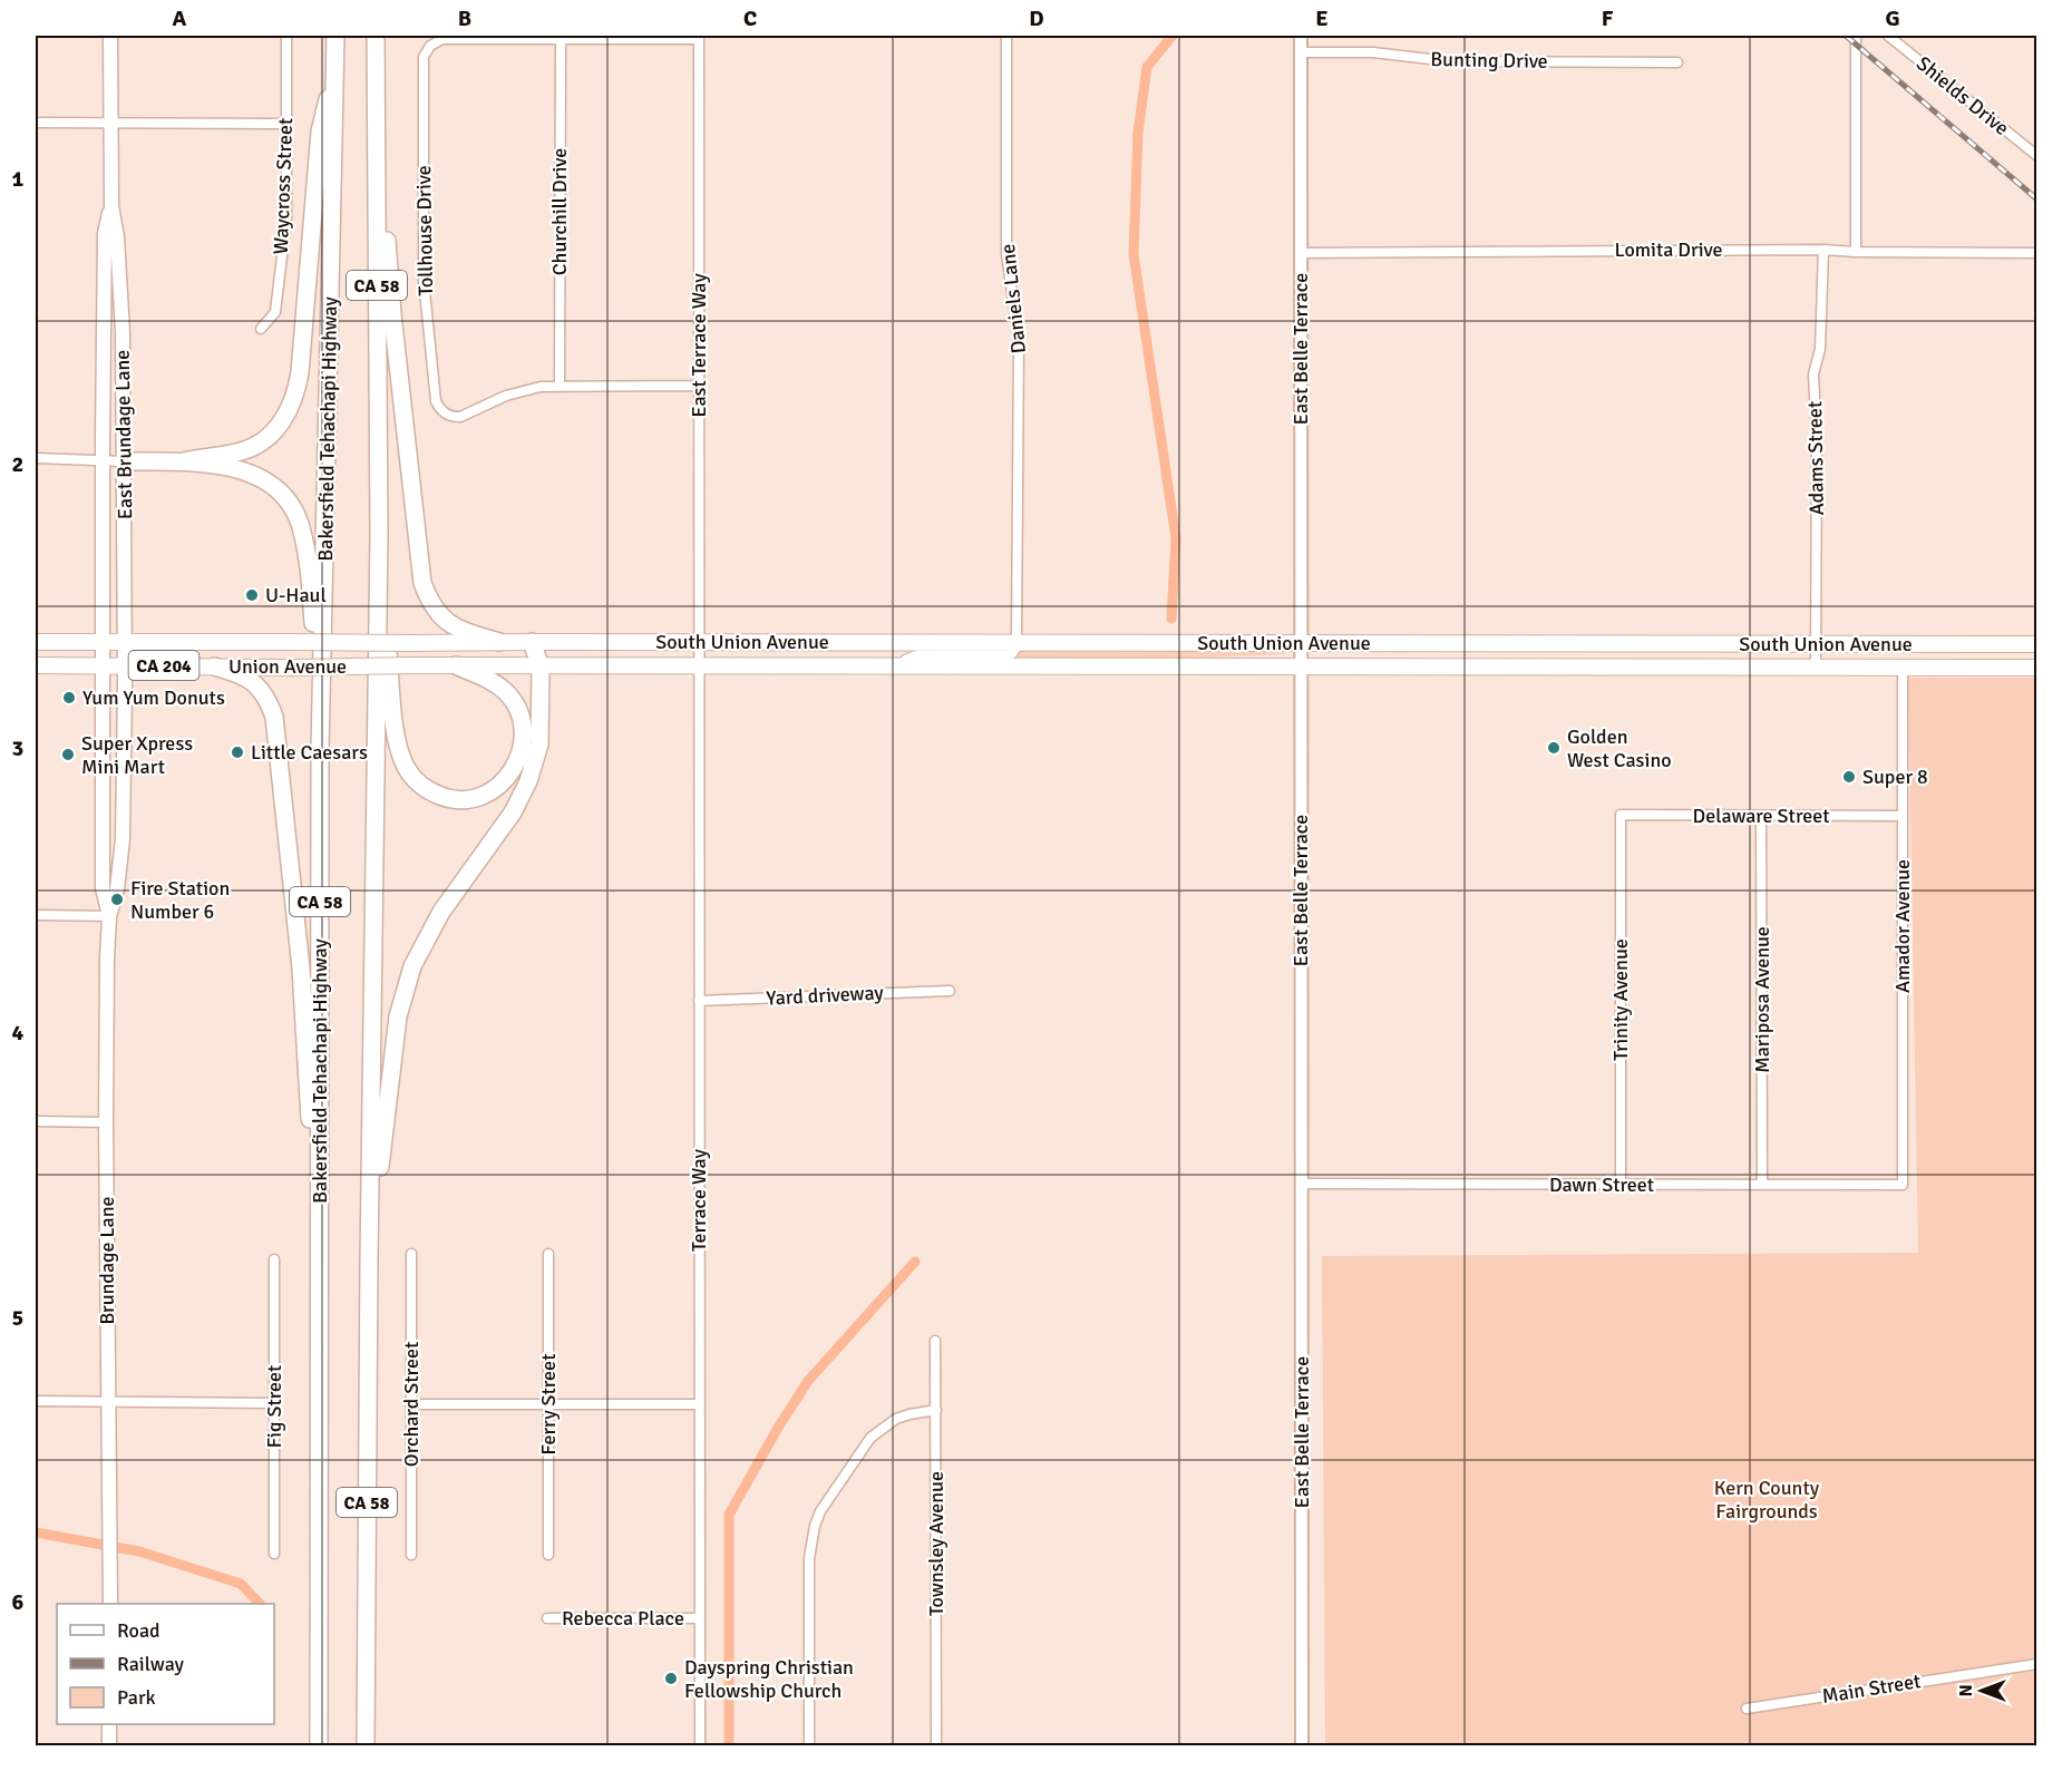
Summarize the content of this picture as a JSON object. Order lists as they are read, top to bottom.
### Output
{
  "streets": {
    "highway": ["CA 58", "Bakersfield Tehachapi Highway"],
    "main road": [
      "East Brundage Lane",
      "South Union Avenue",
      "CA 204",
      "Union Avenue",
      "Brundage Lane"
    ],
    "street": [
      "Bunting Drive",
      "Shields Drive",
      "Waycross Street",
      "Churchill Drive",
      "Tollhouse Drive",
      "Lomita Drive",
      "Daniels Lane",
      "East Terrace Way",
      "East Belle Terrace",
      "Adams Street",
      "Delaware Street",
      "Amador Avenue",
      "Yard driveway",
      "Trinity Avenue",
      "Mariposa Avenue",
      "Dawn Street",
      "Terrace Way",
      "Orchard Street",
      "Ferry Street",
      "Fig Street",
      "Townsley Avenue",
      "Rebecca Place",
      "Main Street"
    ]
  },
  "crossings": [
    ["Bunting Drive", "East Belle Terrace"],
    ["Churchill Drive", "Tollhouse Drive"],
    ["Lomita Drive", "East Belle Terrace"],
    ["Lomita Drive", "Adams Street"],
    ["Daniels Lane", "South Union Avenue"],
    ["East Terrace Way", "South Union Avenue"],
    ["East Terrace Way", "Terrace Way"],
    ["East Belle Terrace", "South Union Avenue"],
    ["East Belle Terrace", "Dawn Street"],
    ["East Brundage Lane", "Union Avenue"],
    ["East Brundage Lane", "Brundage Lane"],
    ["Adams Street", "South Union Avenue"],
    ["South Union Avenue", "Union Avenue"],
    ["South Union Avenue", "Amador Avenue"],
    ["South Union Avenue", "Terrace Way"],
    ["Union Avenue", "Brundage Lane"],
    ["Delaware Street", "Amador Avenue"],
    ["Delaware Street", "Trinity Avenue"],
    ["Delaware Street", "Mariposa Avenue"],
    ["Amador Avenue", "Dawn Street"],
    ["Yard driveway", "Terrace Way"],
    ["Trinity Avenue", "Dawn Street"],
    ["Mariposa Avenue", "Dawn Street"],
    ["Terrace Way", "Rebecca Place"]
  ],
  "parks": ["Kern County Fairgrounds"],
  "places": [
    "U-Haul",
    "Yum Yum Donuts",
    "Golden West Casino",
    "Little Caesars",
    "Super Xpress Mini Mart",
    "Super 8",
    "Fire Station Number 6",
    "Dayspring Christian Fellowship Church"
  ],
  "legend": ["Road", "Railway", "Park"],
  "north": "left",
  "grid": {
    "columns": [
      "A",
      "B",
      "C",
      "D",
      "E",
      "F",
      "G"
    ],
    "rows": [
      "1",
      "2",
      "3",
      "4",
      "5",
      "6"
    ]
  }
}
